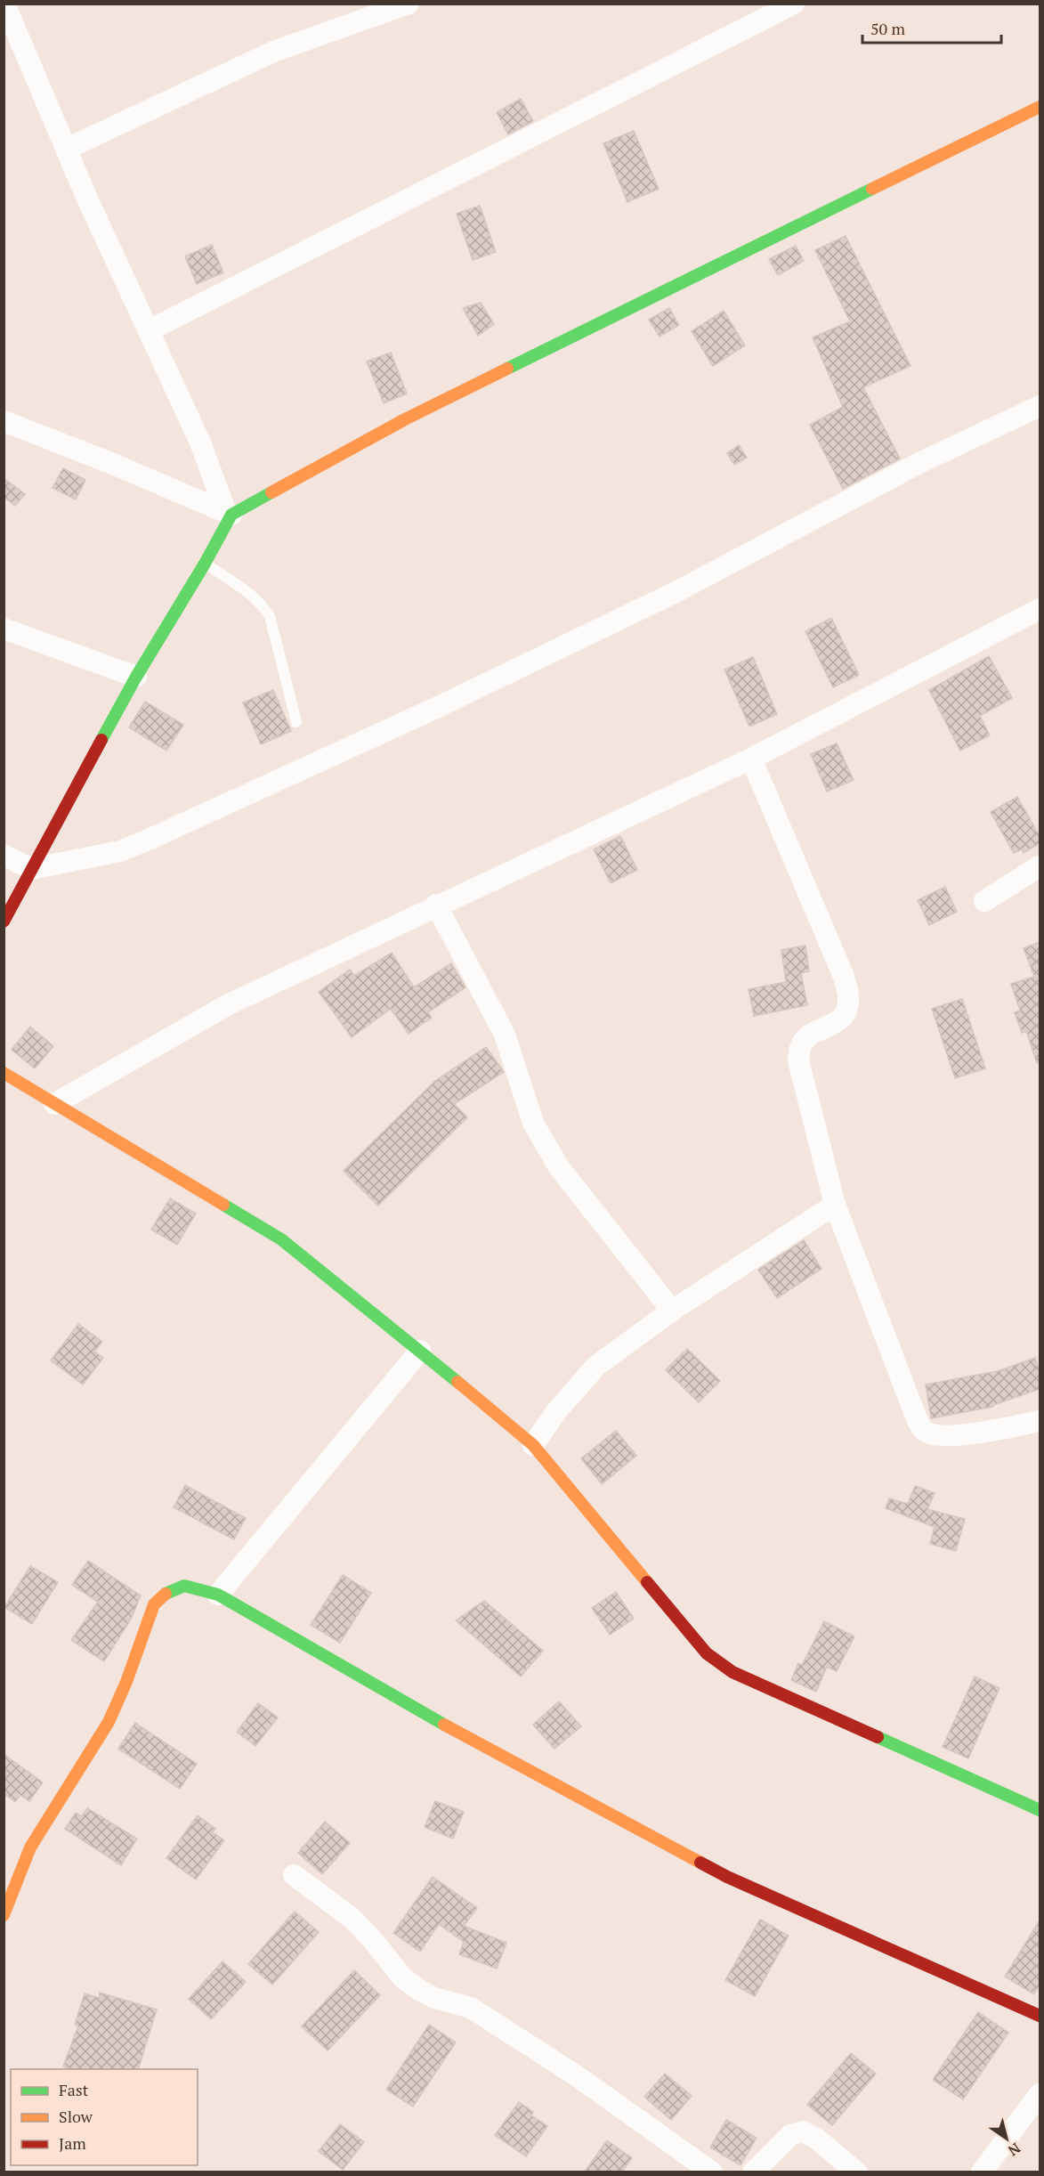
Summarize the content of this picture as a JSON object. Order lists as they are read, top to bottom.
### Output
{
  "legend": ["Fast", "Slow", "Jam"],
  "scale_bar": "50 m",
  "north": "bottom right"
}
